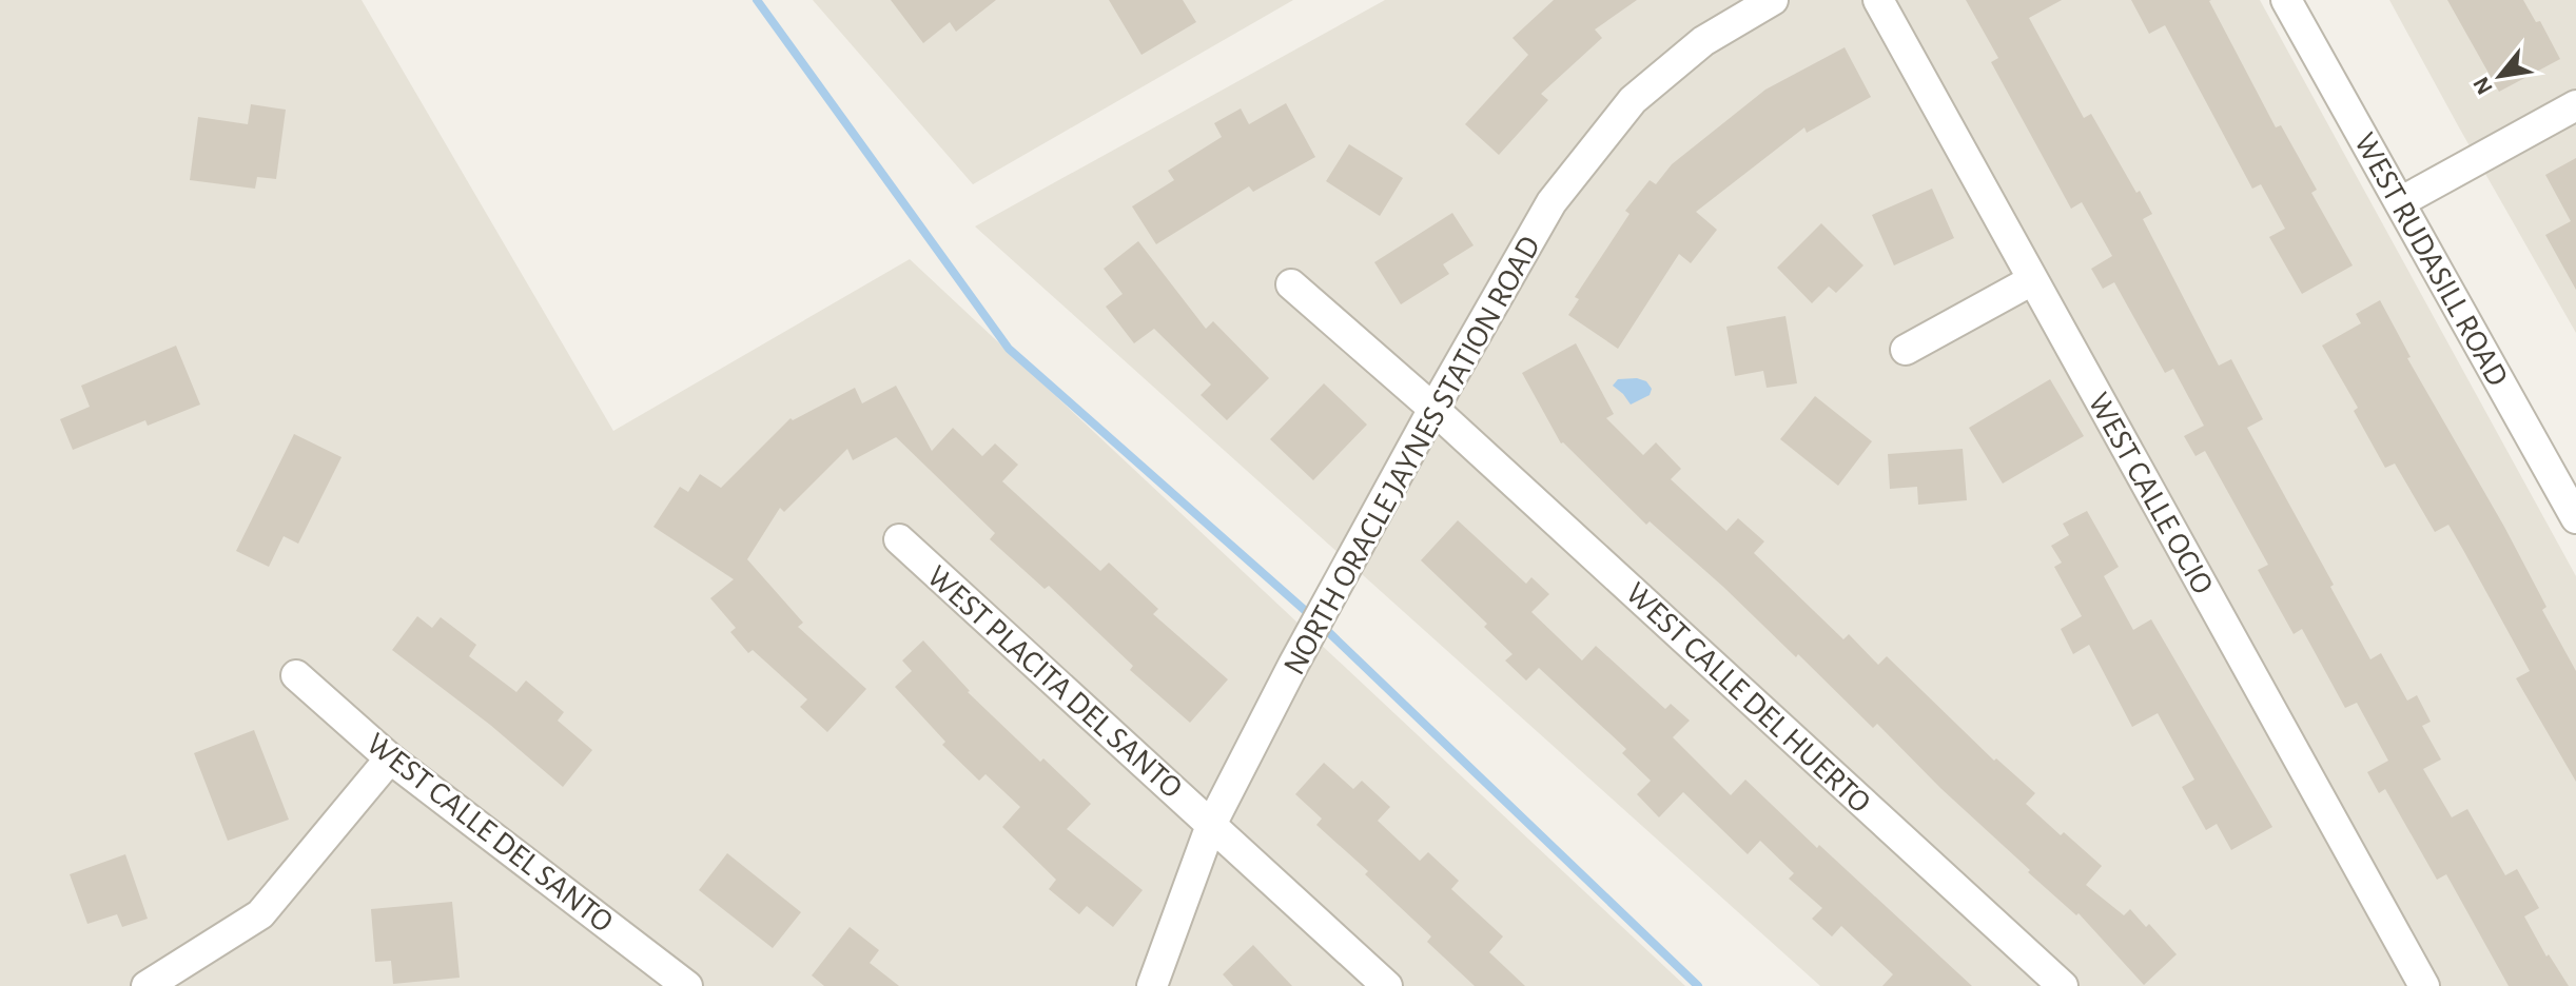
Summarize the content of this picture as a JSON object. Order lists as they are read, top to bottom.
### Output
{
  "streets": {
    "street": [
      "WEST RUDASILL ROAD",
      "NORTH ORACLE JAYNES STATION ROAD",
      "WEST CALLE OCIO",
      "WEST PLACITA DEL SANTO",
      "WEST CALLE DEL HUERTO",
      "WEST CALLE DEL SANTO"
    ]
  },
  "crossings": [
    ["NORTH ORACLE JAYNES STATION ROAD", "WEST PLACITA DEL SANTO"],
    ["NORTH ORACLE JAYNES STATION ROAD", "WEST CALLE DEL HUERTO"]
  ],
  "north": "bottom left"
}
